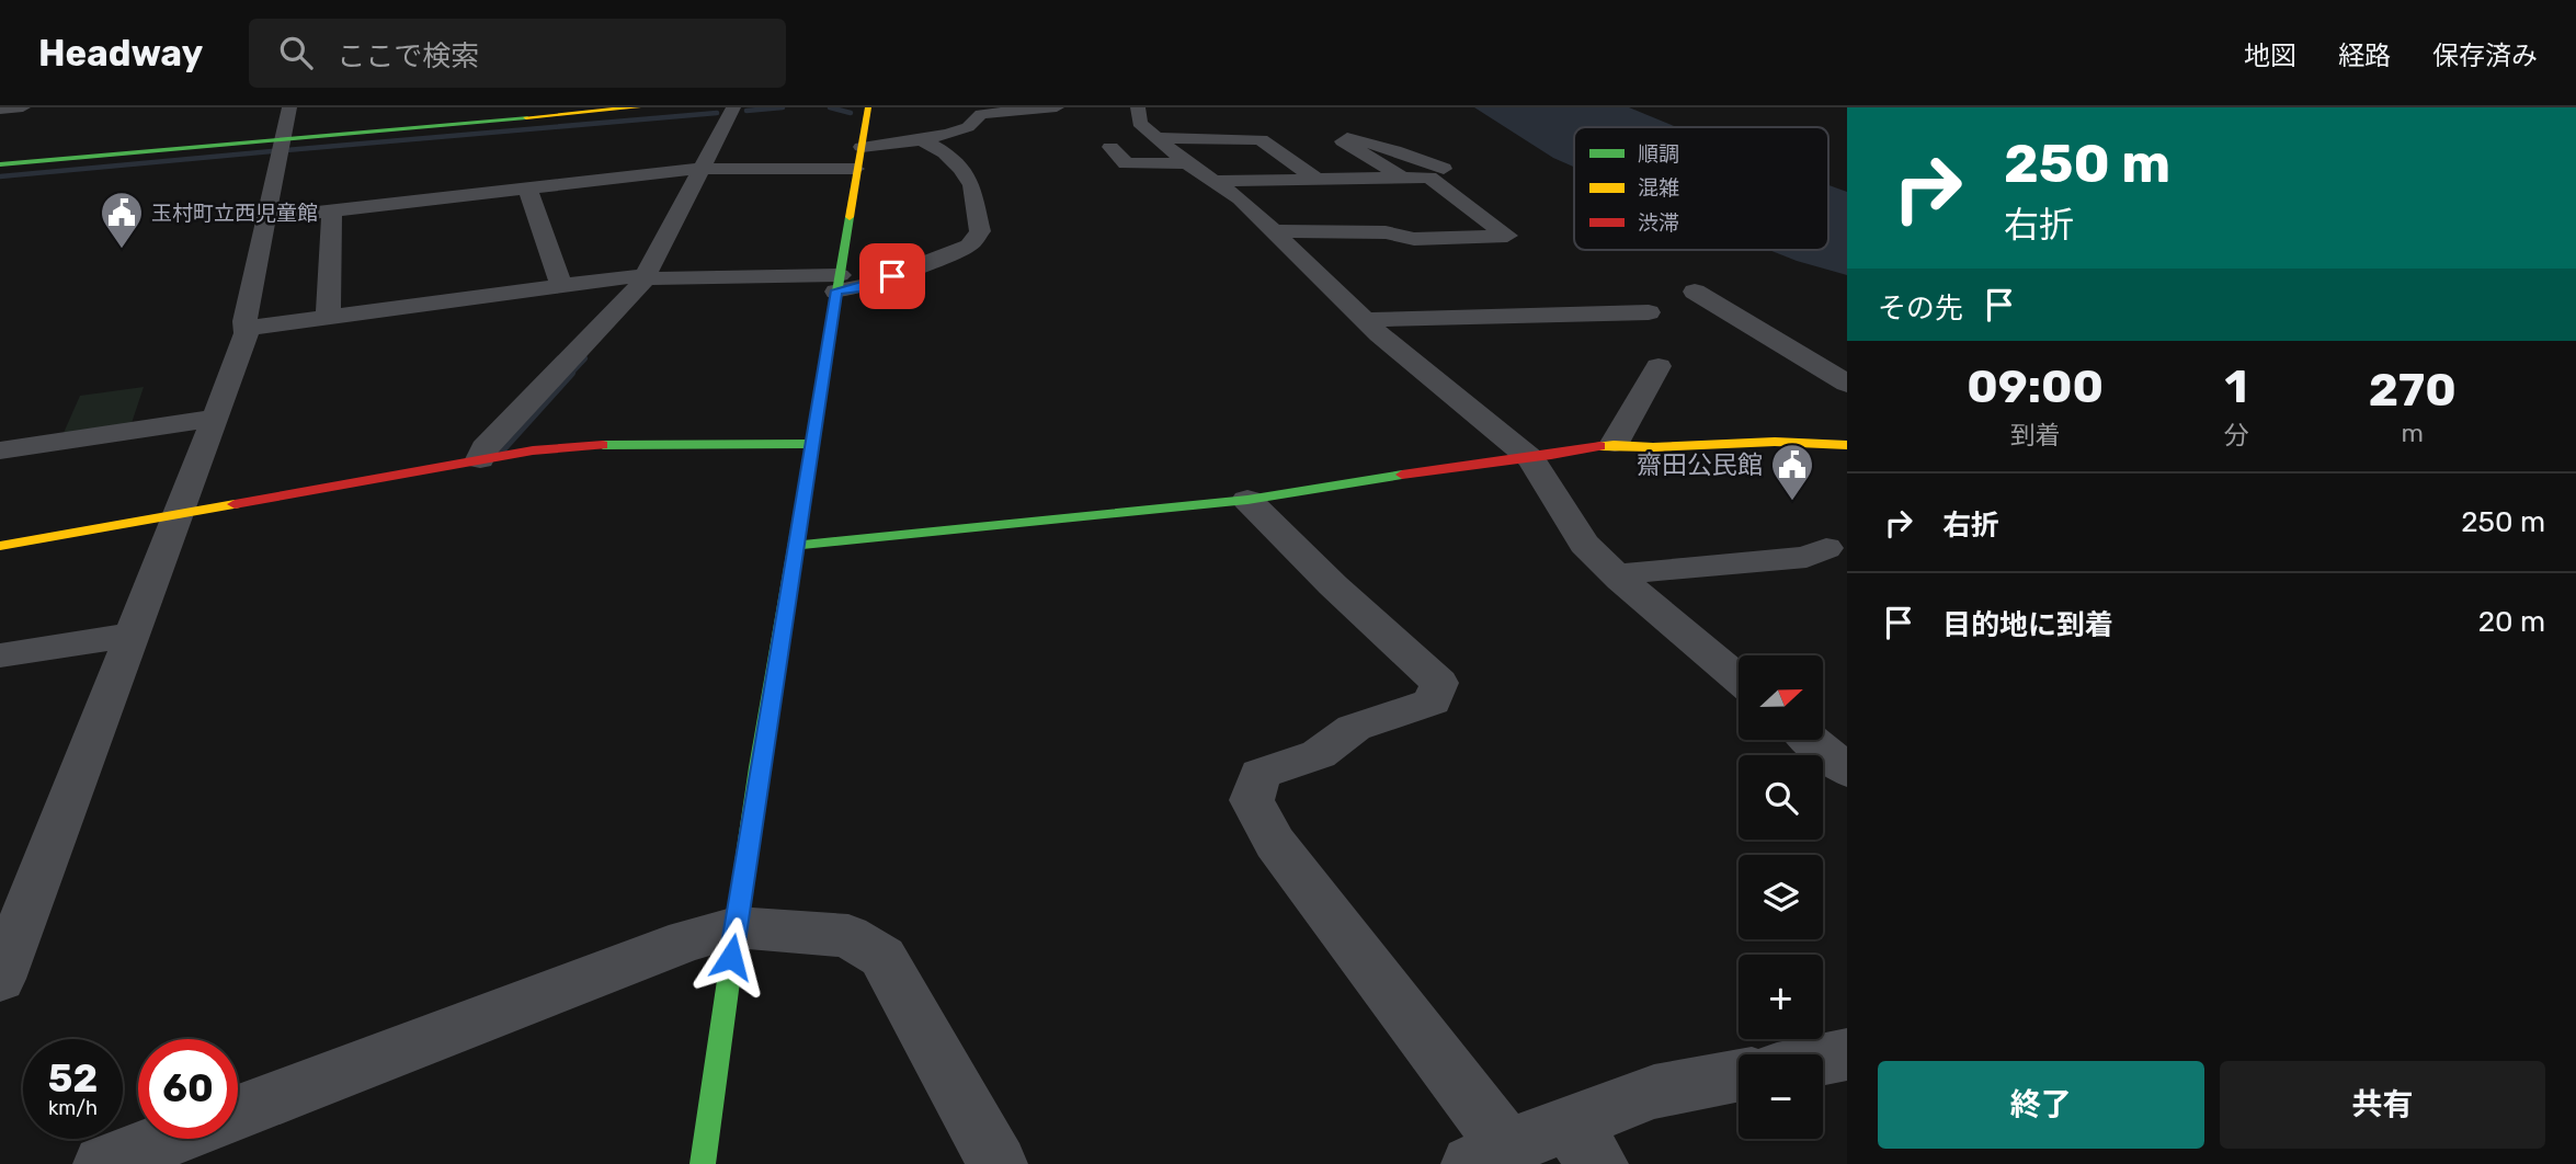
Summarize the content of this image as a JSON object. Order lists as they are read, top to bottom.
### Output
{
  "places": {
    "public building": ["玉村町立西児童館", "齋田公民館"]
  },
  "legend": ["順調", "混雑", "渋滞"],
  "north": "right",
  "page": {
    "header": "Headway",
    "search": "ここで検索",
    "nav": ["地図", "経路", "保存済み"],
    "turn": ["250 m", "右折"],
    "then": "その先",
    "eta": [
      "09:00",
      "到着",
      "1",
      "分",
      "270",
      "m"
    ],
    "list": [
      {
        "name": "右折",
        "value": "250 m"
      },
      {
        "name": "目的地に到着",
        "value": "20 m"
      }
    ],
    "map_buttons": ["+", "−"],
    "speed": "52 km/h",
    "limit": "60",
    "buttons": ["終了", "共有"]
  }
}
